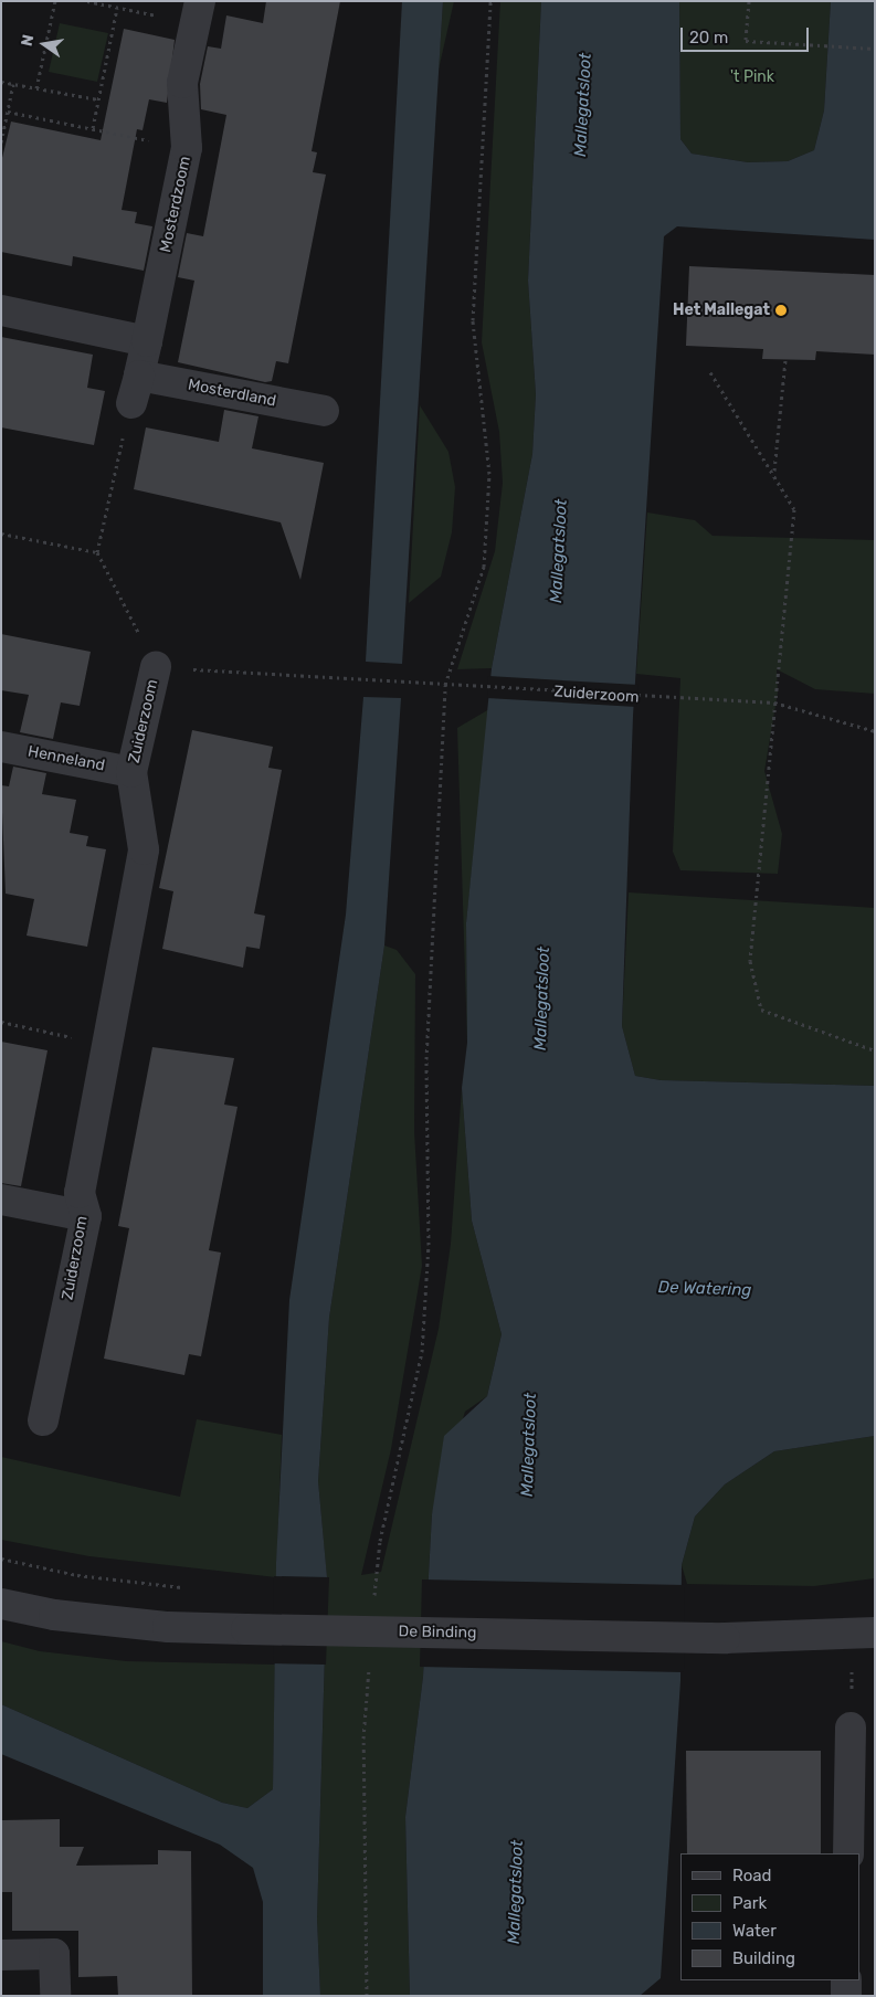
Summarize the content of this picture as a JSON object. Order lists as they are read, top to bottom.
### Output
{
  "streets": {
    "street": [
      "Mosterdzoom",
      "Mosterdland",
      "Zuiderzoom",
      "Henneland",
      "De Binding"
    ]
  },
  "crossings": [
    ["Zuiderzoom", "Henneland"]
  ],
  "water": ["Mallegatsloot", "De Watering"],
  "parks": ["'t Pink"],
  "places": ["Het Mallegat"],
  "legend": [
    "Road",
    "Park",
    "Water",
    "Building"
  ],
  "scale_bar": "20 m",
  "north": "left"
}
